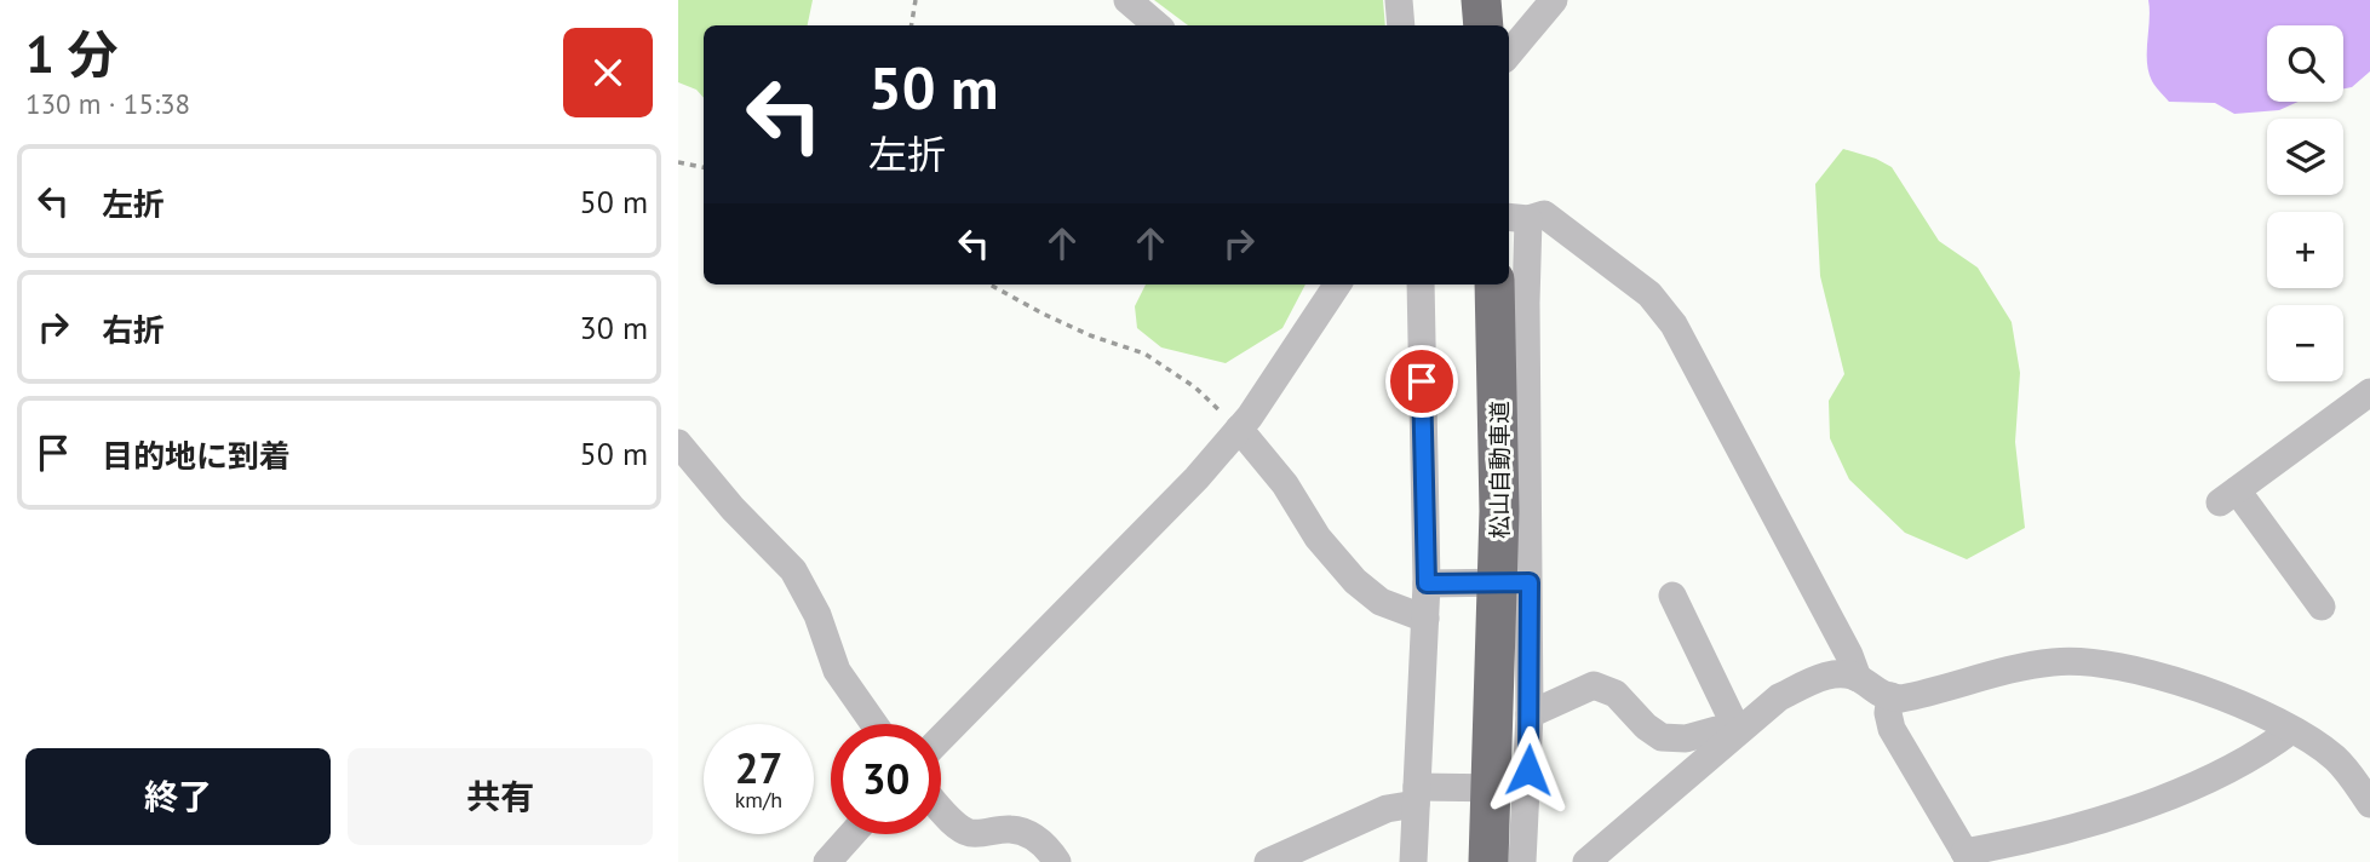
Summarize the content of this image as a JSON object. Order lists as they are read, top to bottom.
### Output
{
  "streets": {
    "highway": ["松山自動車道"]
  },
  "page": {
    "heading": ["1 分", "130 m · 15:38"],
    "map_buttons": ["+", "−"],
    "turn": ["50 m", "左折"],
    "list": [
      {
        "name": "左折",
        "value": "50 m"
      },
      {
        "name": "右折",
        "value": "30 m"
      },
      {
        "name": "目的地に到着",
        "value": "50 m"
      }
    ],
    "speed": "27 km/h",
    "limit": "30",
    "buttons": ["終了", "共有"]
  }
}
